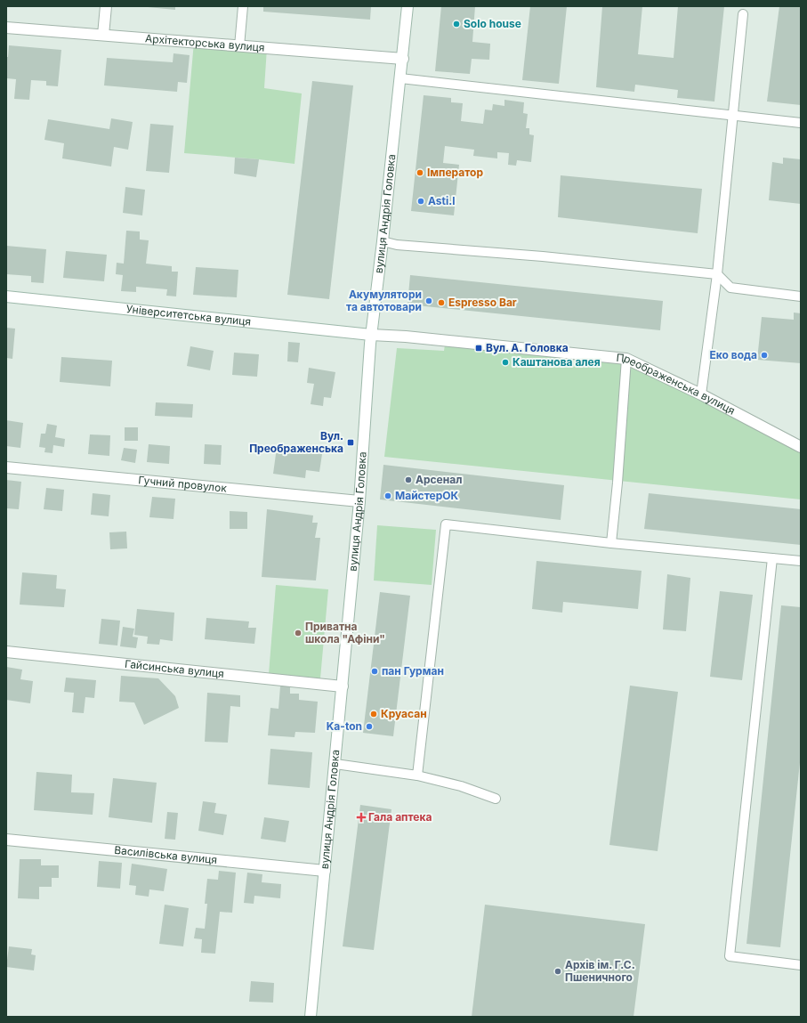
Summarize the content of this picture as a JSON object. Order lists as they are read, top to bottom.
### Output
{
  "streets": {
    "street": [
      "Архітекторська вулиця",
      "вулиця Андрія Головка",
      "Університетська вулиця",
      "Преображенська вулиця",
      "Гучний провулок",
      "Гайсинська вулиця",
      "Василівська вулиця"
    ]
  },
  "crossings": [
    ["Архітекторська вулиця", "вулиця Андрія Головка"],
    ["вулиця Андрія Головка", "Університетська вулиця"],
    ["вулиця Андрія Головка", "Преображенська вулиця"],
    ["вулиця Андрія Головка", "Гучний провулок"],
    ["вулиця Андрія Головка", "Гайсинська вулиця"],
    ["вулиця Андрія Головка", "Василівська вулиця"],
    ["Університетська вулиця", "Преображенська вулиця"]
  ],
  "places": {
    "other": [
      "Solo house",
      "Імператор",
      "Asti.l",
      "Акумулятори та автотовари",
      "Espresso Bar",
      "Еко вода",
      "Каштанова алея",
      "Арсенал",
      "МайстерОК",
      "Приватна школа \"Афіни\"",
      "пан Гурман",
      "Круасан",
      "Ka-ton",
      "Архів ім. Г.С. Пшеничного"
    ],
    "transit": ["Вул. А. Головка", "Вул. Преображенська"],
    "health": ["Гала аптека"]
  }
}
